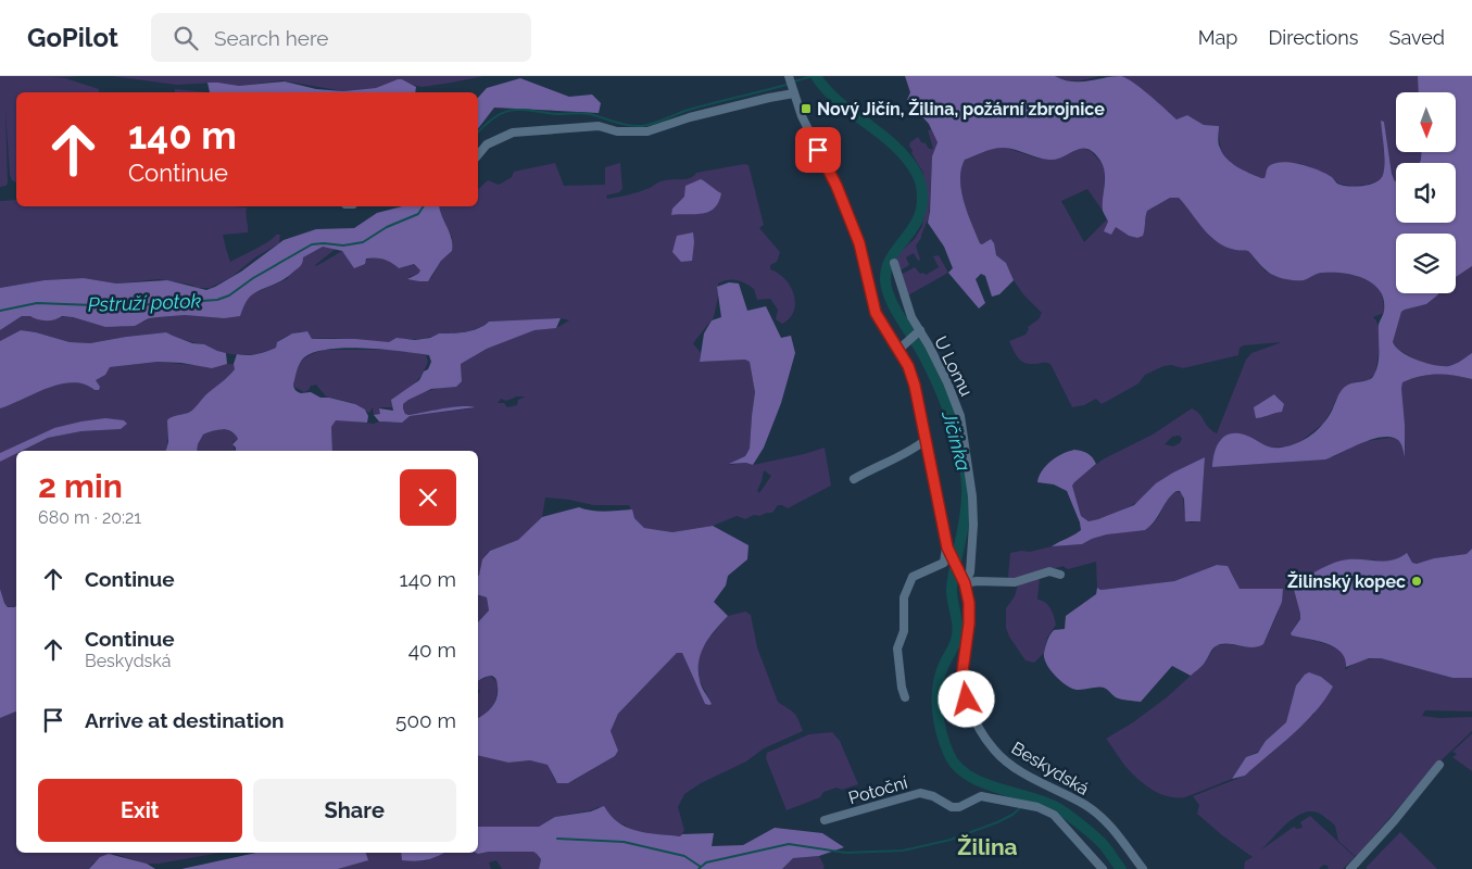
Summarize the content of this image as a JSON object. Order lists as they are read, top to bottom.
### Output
{
  "streets": {
    "street": ["U Lomu", "Beskydská", "Potoční"]
  },
  "crossings": [
    ["U Lomu", "Beskydská"]
  ],
  "districts": ["Žilina"],
  "water": ["Pstruží potok", "Jičínka"],
  "places": {
    "transit": ["Nový Jičín, Žilina, požární zbrojnice"],
    "other": ["Žilinský kopec"]
  },
  "north": "bottom",
  "page": {
    "header": "GoPilot",
    "search": "Search here",
    "nav": ["Map", "Directions", "Saved"],
    "turn": ["140 m", "Continue"],
    "heading": ["2 min", "680 m · 20:21"],
    "list": [
      {
        "name": "Continue",
        "value": "140 m"
      },
      {
        "name": "Continue",
        "note": "Beskydská",
        "value": "40 m"
      },
      {
        "name": "Arrive at destination",
        "value": "500 m"
      }
    ],
    "buttons": ["Exit", "Share"]
  }
}
